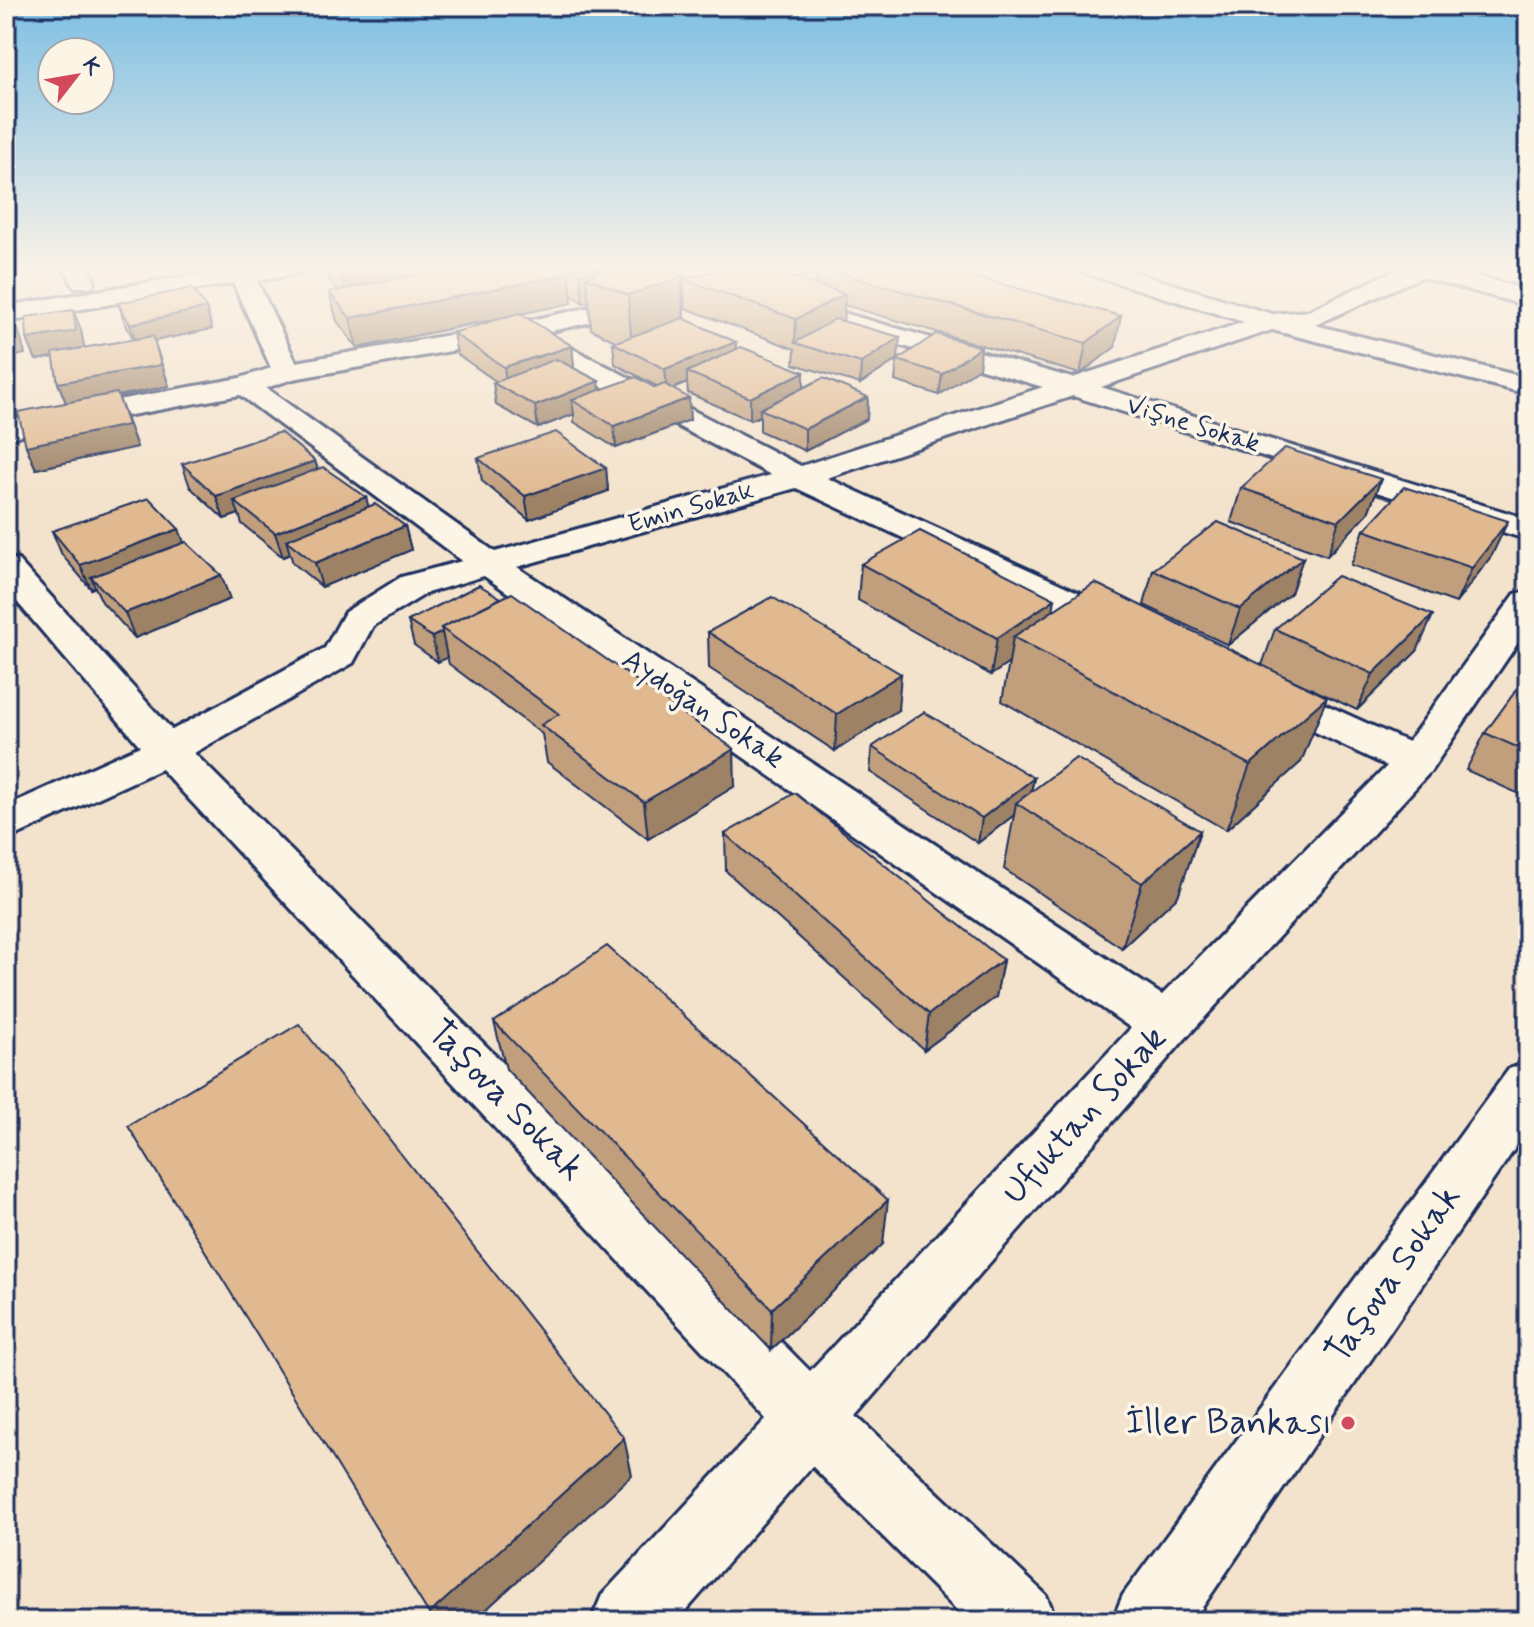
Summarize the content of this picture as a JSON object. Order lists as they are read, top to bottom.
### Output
{
  "streets": {
    "street": [
      "Vişne Sokak",
      "Emin Sokak",
      "Aydoğan Sokak",
      "Taşova Sokak",
      "Ufuktan Sokak"
    ]
  },
  "crossings": [
    ["Vişne Sokak", "Emin Sokak"],
    ["Emin Sokak", "Aydoğan Sokak"],
    ["Emin Sokak", "Taşova Sokak"],
    ["Aydoğan Sokak", "Ufuktan Sokak"],
    ["Taşova Sokak", "Ufuktan Sokak"]
  ],
  "places": ["İller Bankası"],
  "north": "top right"
}
